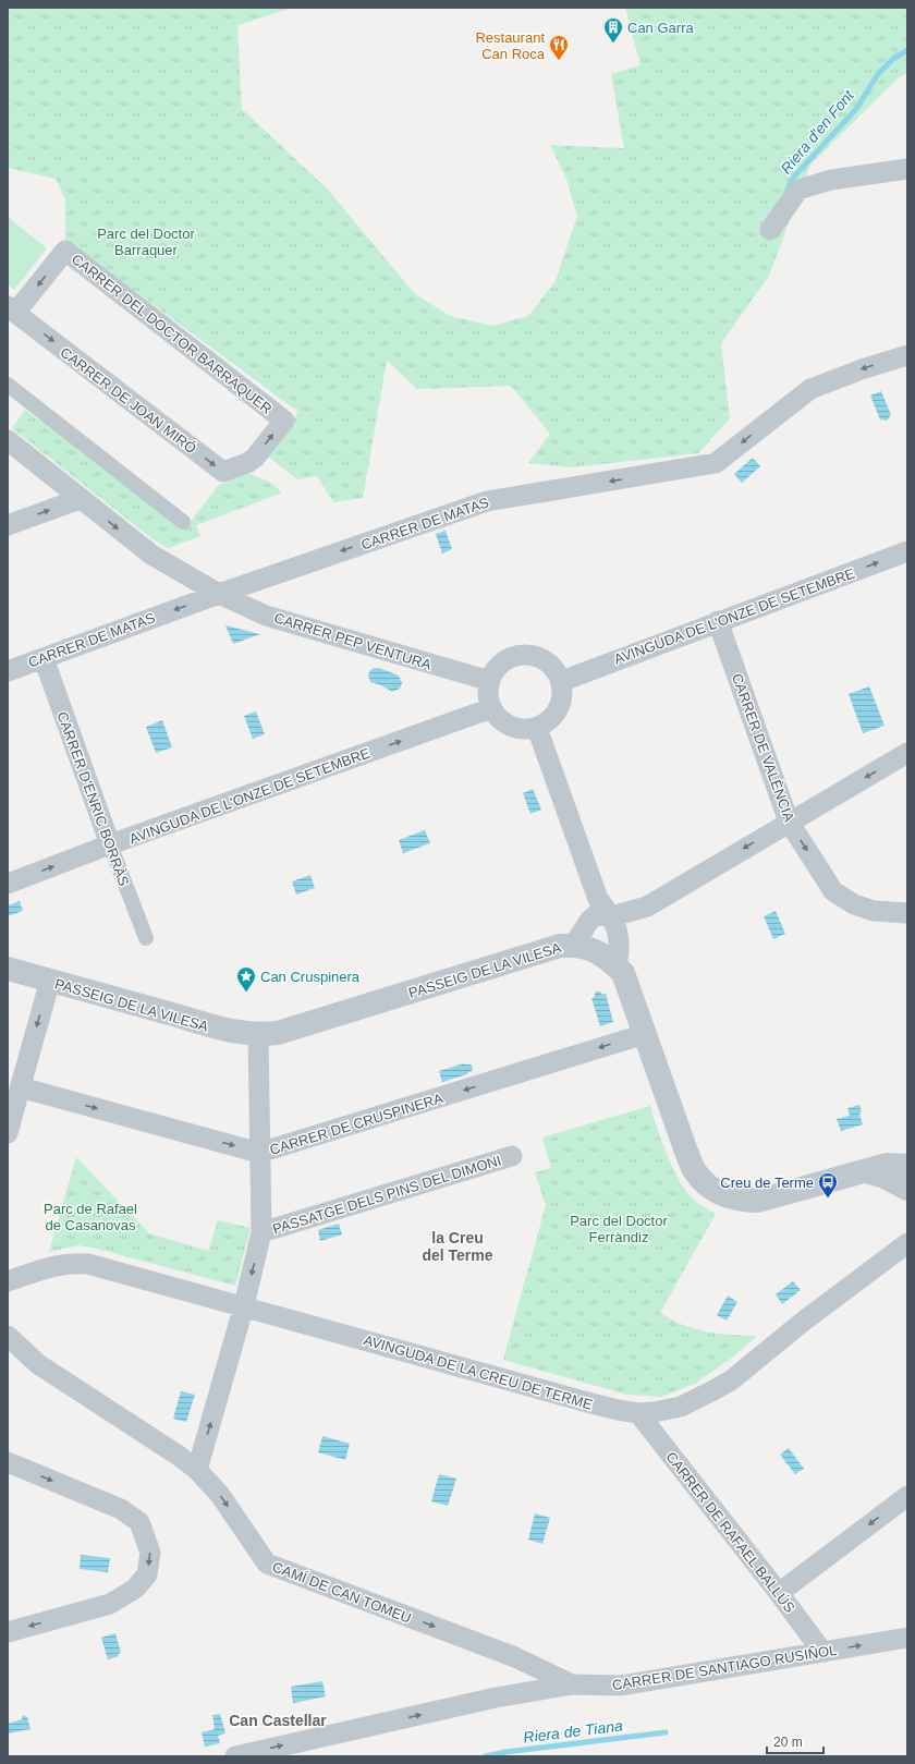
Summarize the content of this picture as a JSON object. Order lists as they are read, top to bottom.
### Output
{
  "streets": {
    "street": [
      "CARRER DEL DOCTOR BARRAQUER",
      "CARRER DE JOAN MIRÓ",
      "CARRER DE MATAS",
      "AVINGUDA DE L'ONZE DE SETEMBRE",
      "CARRER PEP VENTURA",
      "CARRER DE VALÈNCIA",
      "CARRER D'ENRIC BORRÀS",
      "PASSEIG DE LA VILESA",
      "CARRER DE CRUSPINERA",
      "PASSATGE DELS PINS DEL DIMONI",
      "AVINGUDA DE LA CREU DE TERME",
      "CARRER DE RAFAEL BALLÚS",
      "CAMÍ DE CAN TOMEU",
      "CARRER DE SANTIAGO RUSIÑOL"
    ]
  },
  "crossings": [
    ["CARRER DEL DOCTOR BARRAQUER", "CARRER DE JOAN MIRÓ"],
    ["CARRER DE MATAS", "CARRER PEP VENTURA"],
    ["CARRER DE MATAS", "CARRER D'ENRIC BORRÀS"],
    ["AVINGUDA DE L'ONZE DE SETEMBRE", "CARRER PEP VENTURA"],
    ["AVINGUDA DE L'ONZE DE SETEMBRE", "CARRER DE VALÈNCIA"],
    ["AVINGUDA DE L'ONZE DE SETEMBRE", "CARRER D'ENRIC BORRÀS"],
    ["AVINGUDA DE LA CREU DE TERME", "CARRER DE RAFAEL BALLÚS"],
    ["CARRER DE RAFAEL BALLÚS", "CARRER DE SANTIAGO RUSIÑOL"],
    ["CAMÍ DE CAN TOMEU", "CARRER DE SANTIAGO RUSIÑOL"]
  ],
  "one_way": [
    "CARRER DE MATAS",
    "AVINGUDA DE L'ONZE DE SETEMBRE",
    "CARRER DE VALÈNCIA",
    "CAMÍ DE CAN TOMEU",
    "CARRER DE SANTIAGO RUSIÑOL"
  ],
  "districts": ["la Creu del Terme", "Can Castellar"],
  "water": ["Riera d'en Font", "Riera de Tiana"],
  "parks": ["Parc del Doctor Barraquer", "Parc de Rafael de Casanovas", "Parc del Doctor Ferràndiz"],
  "places": {
    "building": ["Can Garra"],
    "restaurant": ["Restaurant Can Roca"],
    "place": ["Can Cruspinera"],
    "bus stop": ["Creu de Terme"]
  },
  "scale_bar": "20 m"
}
